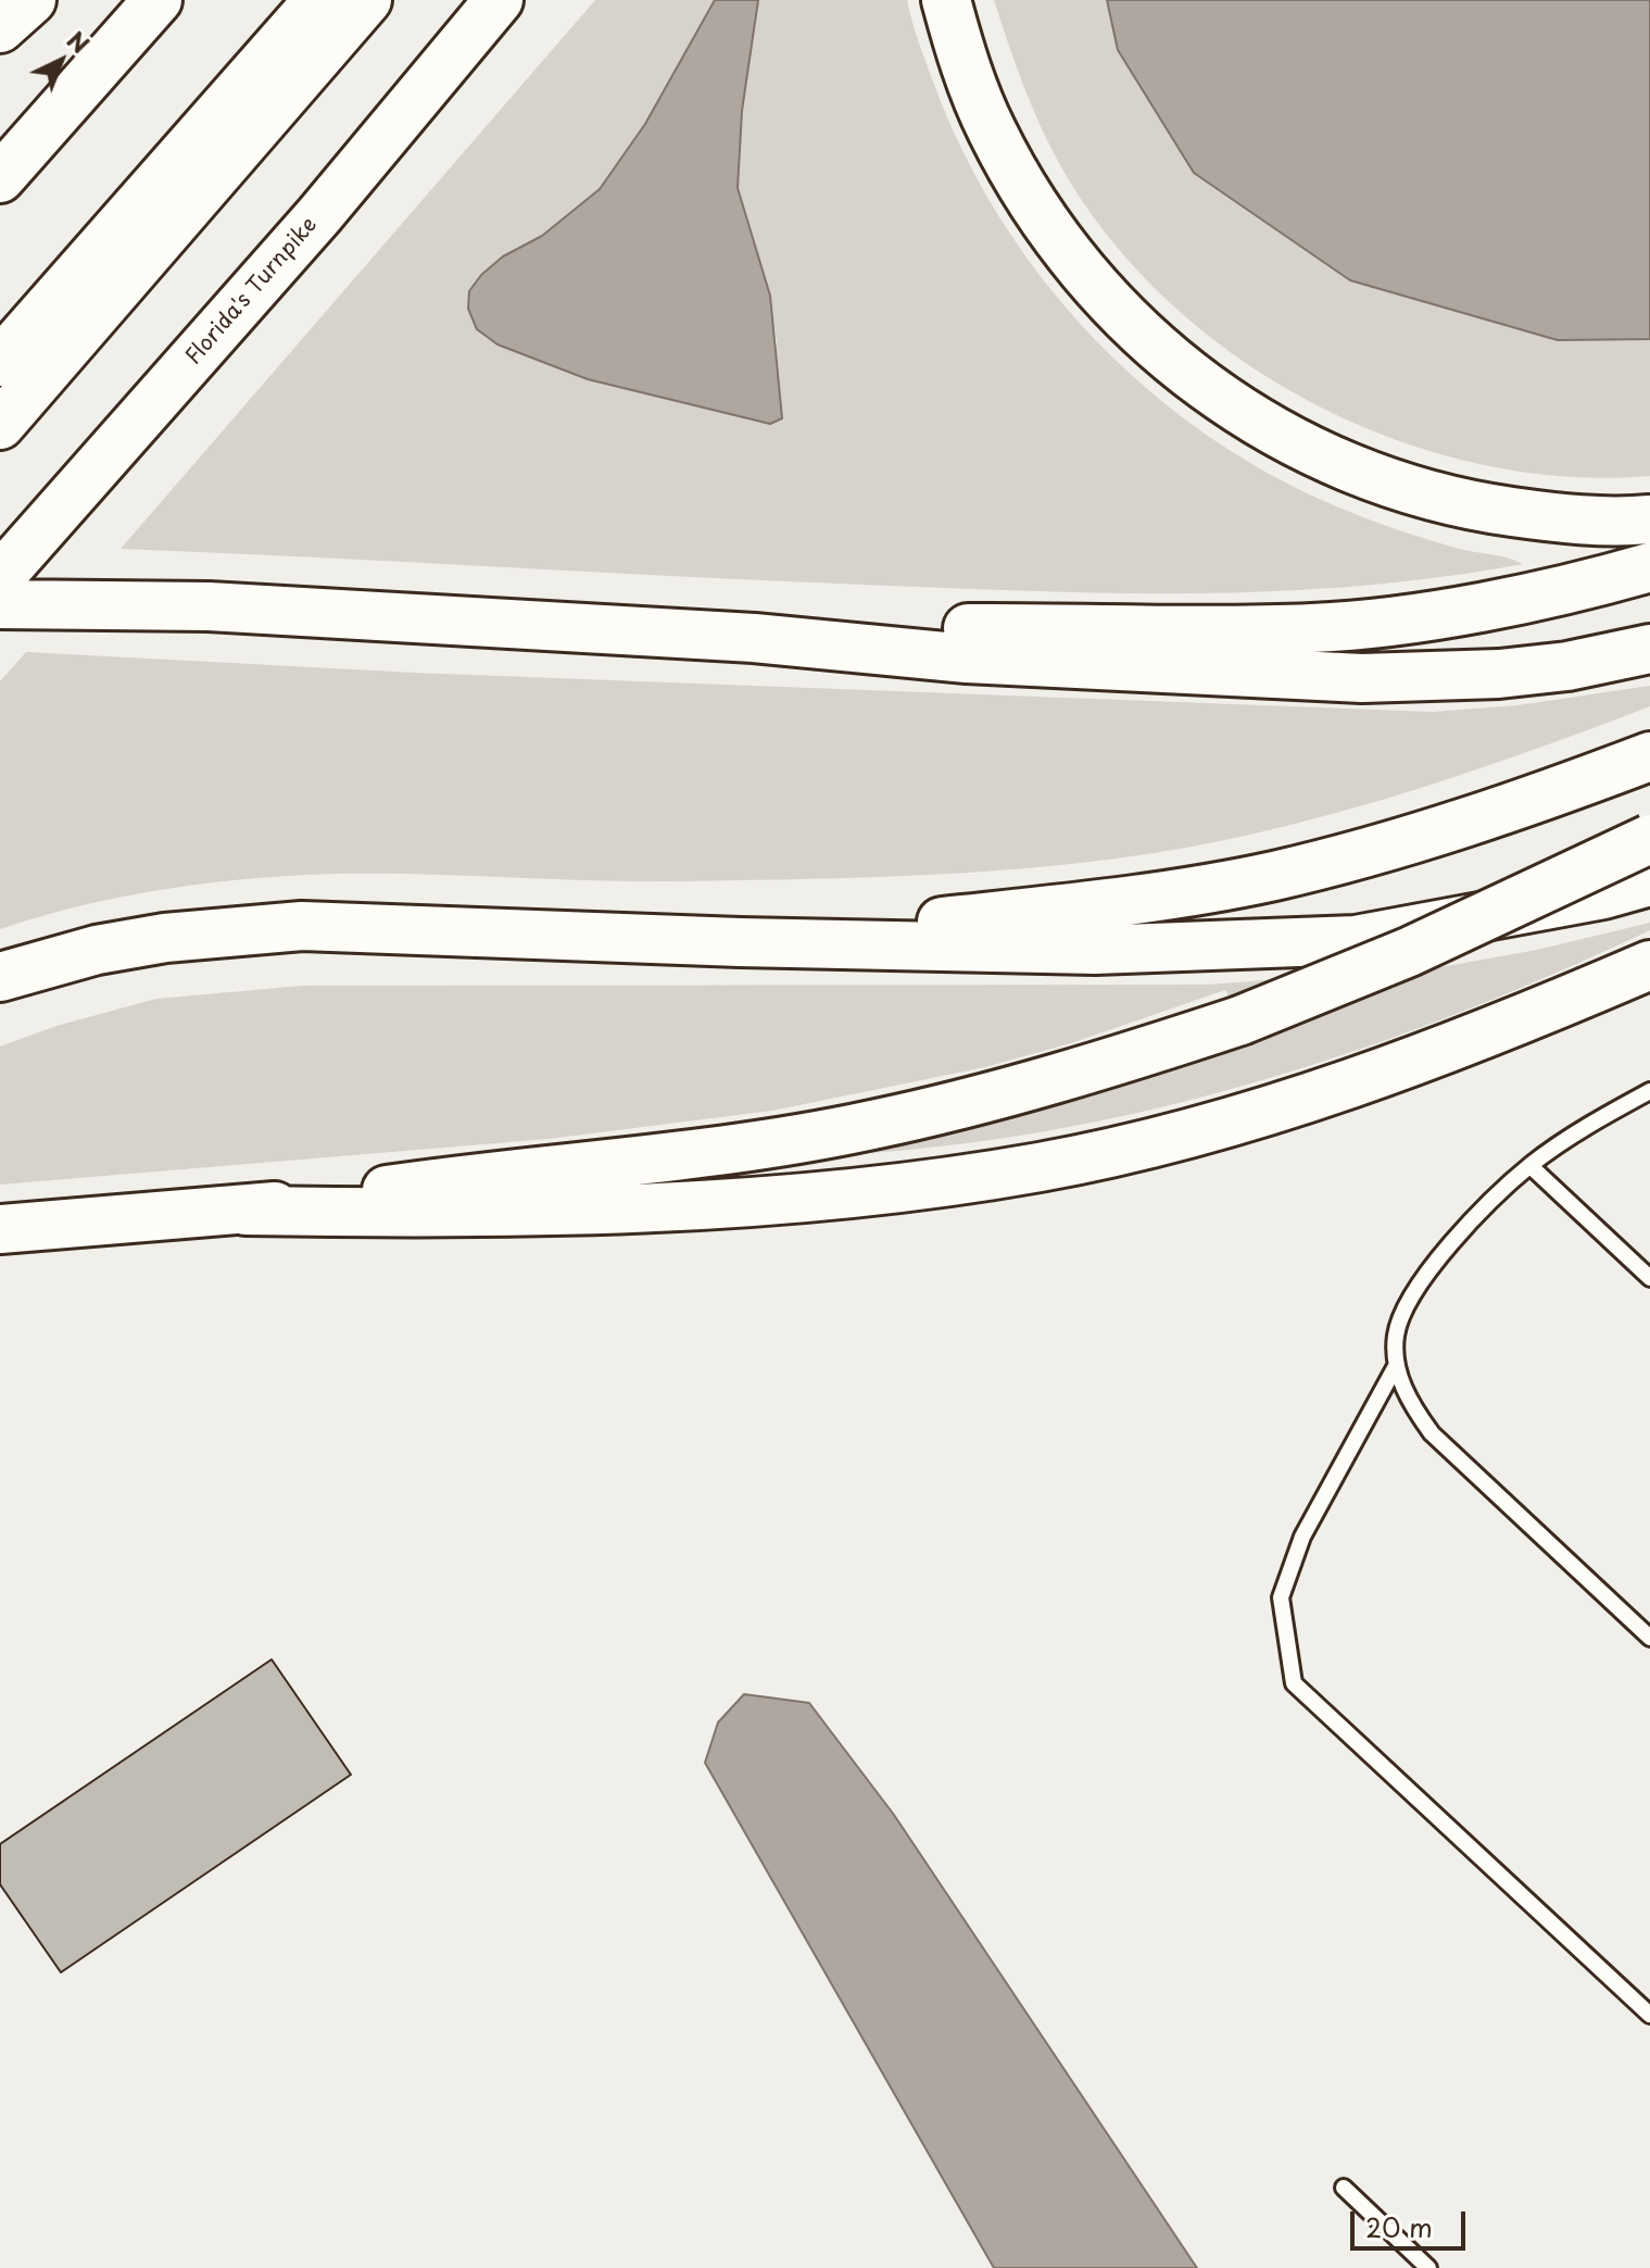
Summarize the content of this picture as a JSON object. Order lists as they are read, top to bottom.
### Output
{
  "streets": {
    "highway": ["Florida's Turnpike"]
  },
  "scale_bar": "20 m",
  "north": "top right"
}
